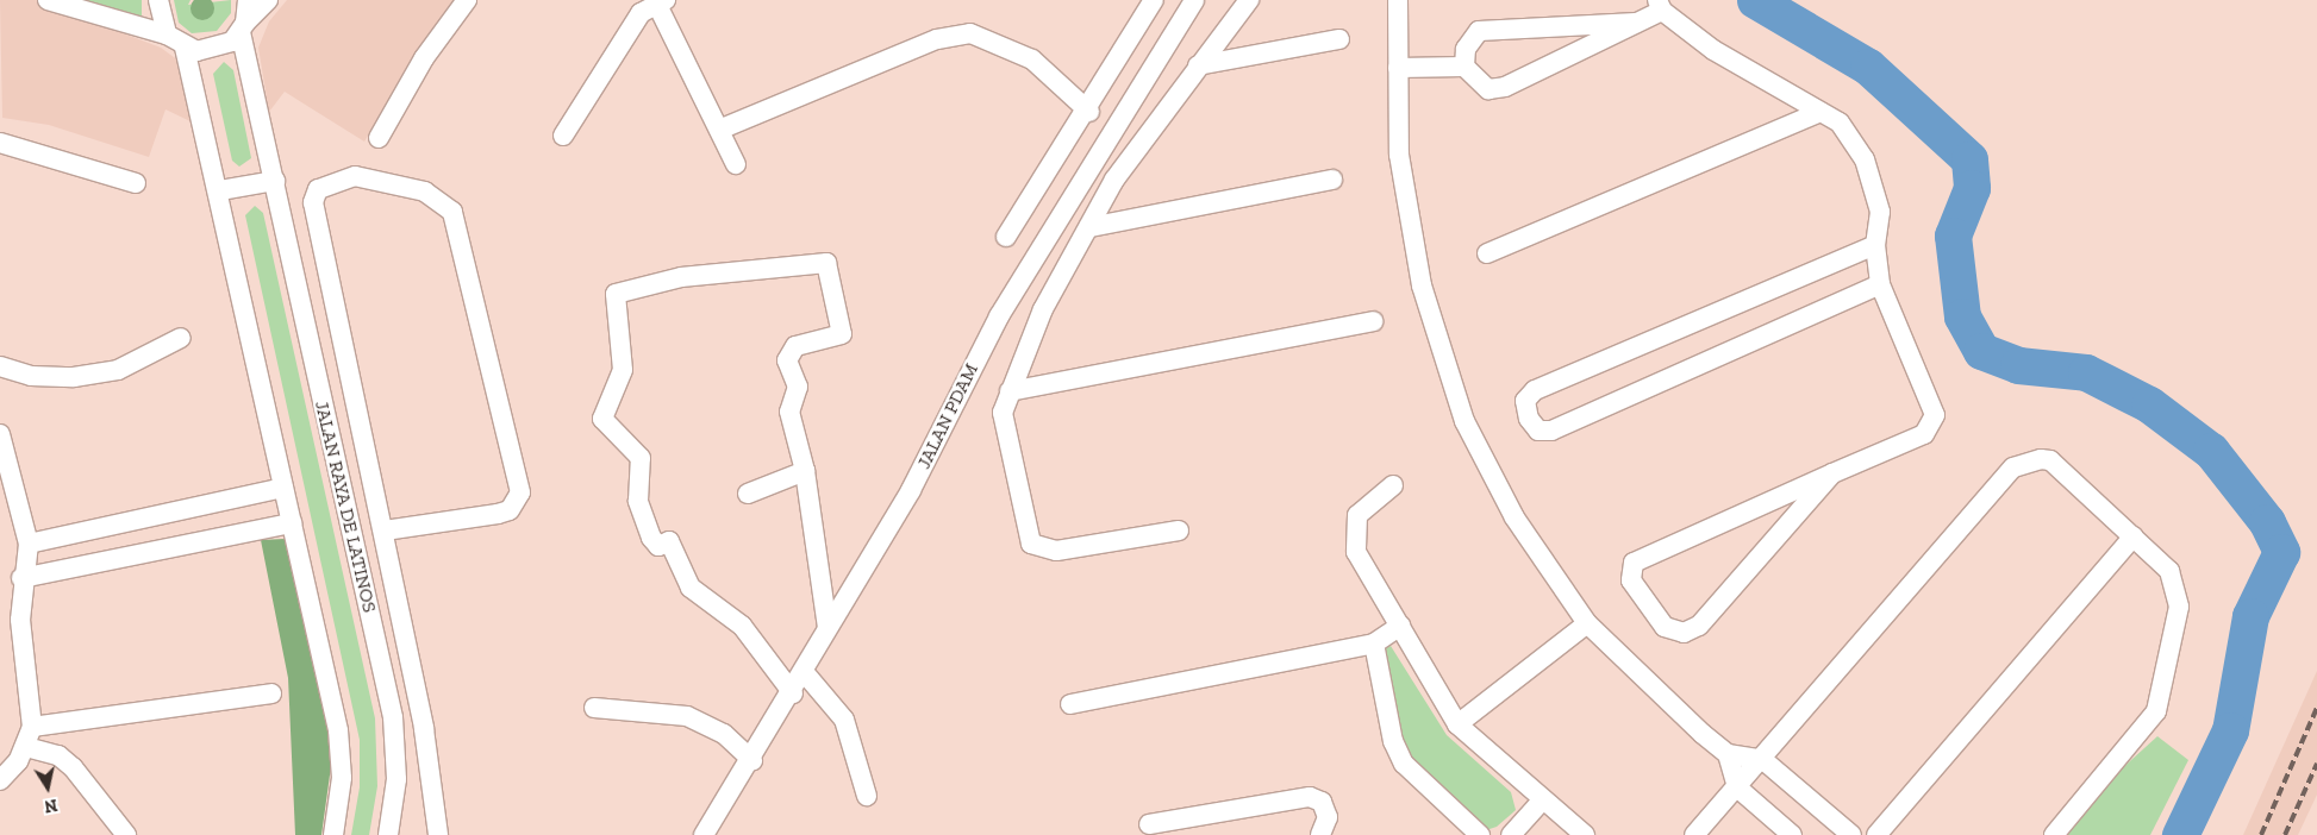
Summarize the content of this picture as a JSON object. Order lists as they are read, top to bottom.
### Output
{
  "streets": {
    "street": ["JALAN PDAM", "JALAN RAYA DE LATINOS"]
  },
  "north": "bottom"
}
